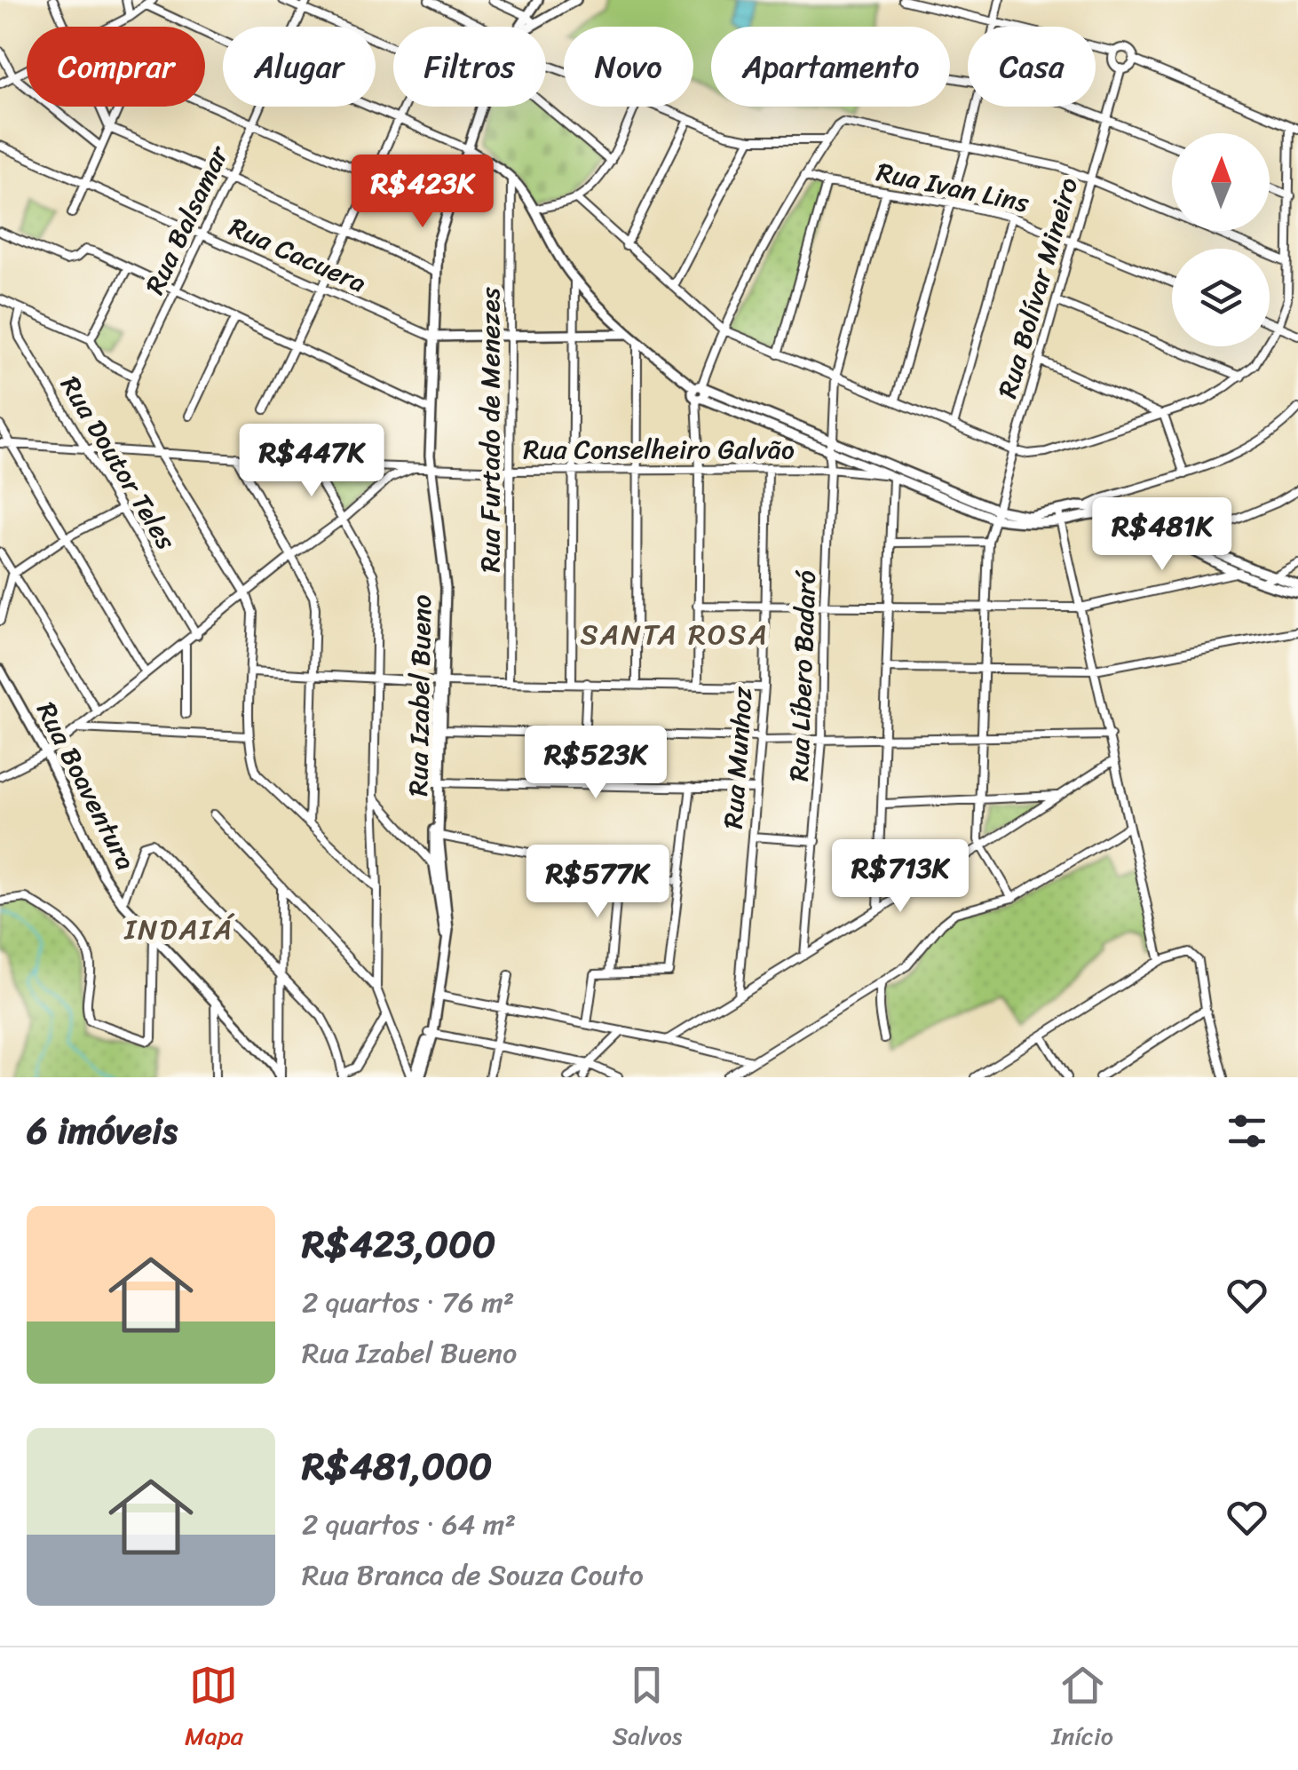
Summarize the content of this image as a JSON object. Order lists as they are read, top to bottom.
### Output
{
  "streets": {
    "street": [
      "Rua Ivan Lins",
      "Rua Balsamar",
      "Rua Cacuera",
      "Rua Bolívar Mineiro",
      "Rua Furtado de Menezes",
      "Rua Conselheiro Galvão",
      "Rua Doutor Teles",
      "Rua Líbero Badaró",
      "Rua Izabel Bueno",
      "Rua Munhoz",
      "Rua Boaventura"
    ]
  },
  "crossings": [
    ["Rua Ivan Lins", "Rua Bolívar Mineiro"],
    ["Rua Ivan Lins", "Rua Líbero Badaró"],
    ["Rua Balsamar", "Rua Cacuera"],
    ["Rua Cacuera", "Rua Izabel Bueno"],
    ["Rua Furtado de Menezes", "Rua Conselheiro Galvão"],
    ["Rua Conselheiro Galvão", "Rua Líbero Badaró"],
    ["Rua Conselheiro Galvão", "Rua Izabel Bueno"],
    ["Rua Conselheiro Galvão", "Rua Munhoz"]
  ],
  "districts": ["SANTA ROSA", "INDAIÁ"],
  "north": "top",
  "page": {
    "chip": [
      "Comprar",
      "Alugar",
      "Filtros",
      "Novo",
      "Apartamento",
      "Casa"
    ],
    "price": [
      "R$423K",
      "R$447K",
      "R$481K",
      "R$523K",
      "R$713K",
      "R$577K"
    ],
    "heading": "6 imóveis",
    "list": [
      {
        "name": "R$423,000",
        "note": "2 quartos · 76 m² · Rua Izabel Bueno"
      },
      {
        "name": "R$481,000",
        "note": "2 quartos · 64 m² · Rua Branca de Souza Couto"
      }
    ],
    "tabs": ["Mapa", "Salvos", "Início"]
  }
}
